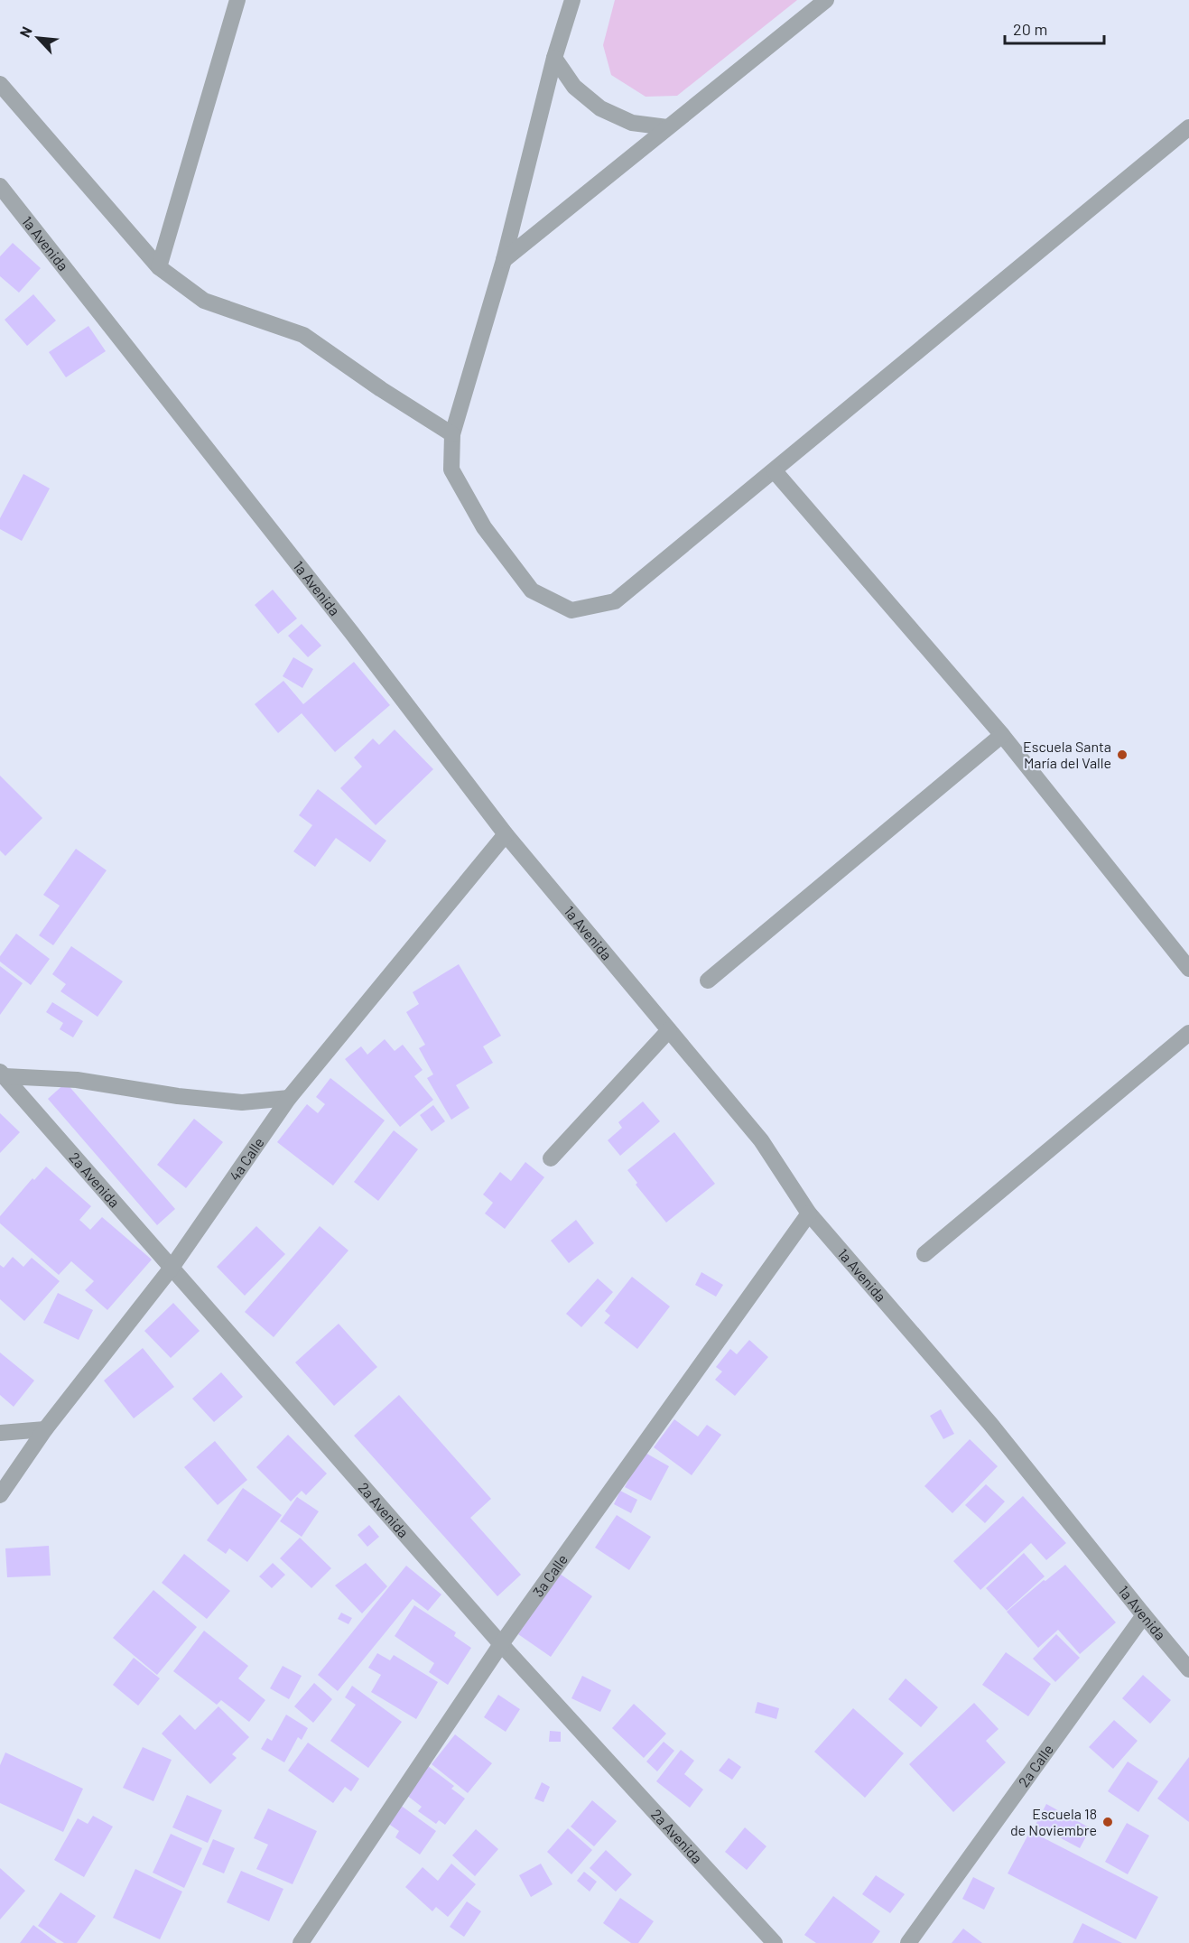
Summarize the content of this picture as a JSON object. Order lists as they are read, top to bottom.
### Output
{
  "streets": {
    "street": [
      "1a Avenida",
      "4a Calle",
      "2a Avenida",
      "3a Calle",
      "2a Calle"
    ]
  },
  "crossings": [
    ["1a Avenida", "4a Calle"],
    ["1a Avenida", "3a Calle"],
    ["1a Avenida", "2a Calle"],
    ["4a Calle", "2a Avenida"],
    ["2a Avenida", "3a Calle"]
  ],
  "places": ["Escuela Santa María del Valle", "Escuela 18 de Noviembre"],
  "scale_bar": "20 m",
  "north": "top left"
}
